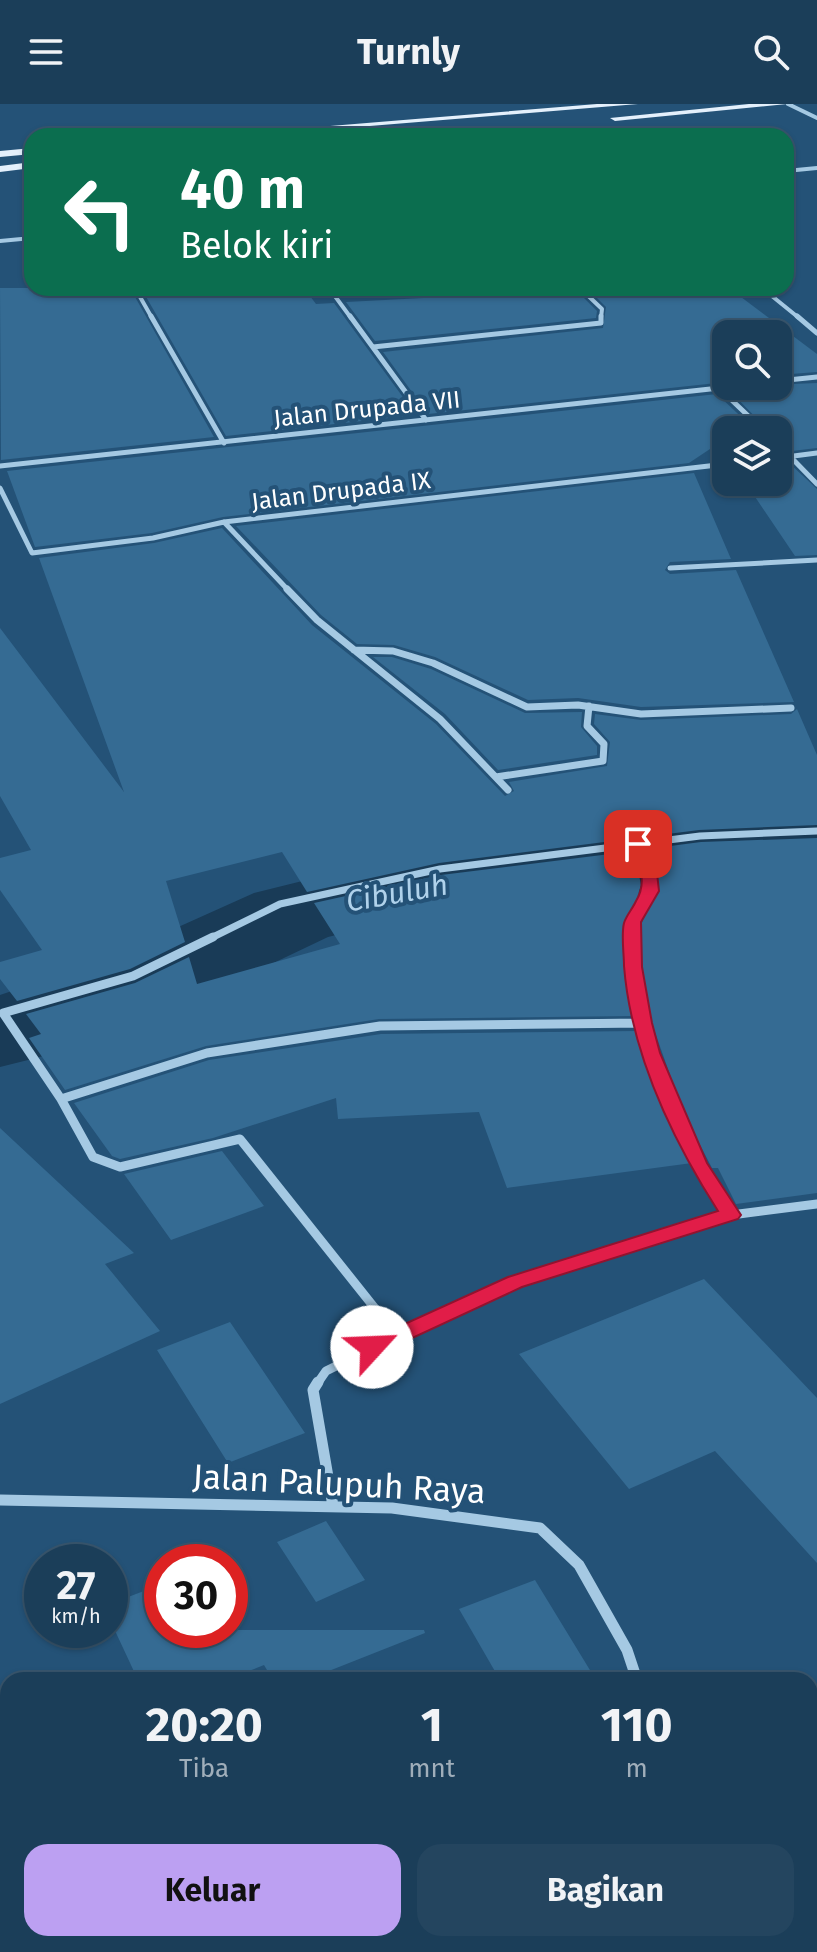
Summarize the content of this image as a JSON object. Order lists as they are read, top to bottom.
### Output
{
  "streets": {
    "street": ["Jalan Drupada VII", "Jalan Drupada IX", "Jalan Palupuh Raya"]
  },
  "water": ["Cibuluh"],
  "page": {
    "header": "Turnly",
    "turn": ["40 m", "Belok kiri"],
    "speed": "27 km/h",
    "limit": "30",
    "eta": [
      "20:20",
      "Tiba",
      "1",
      "mnt",
      "110",
      "m"
    ],
    "buttons": ["Keluar", "Bagikan"]
  }
}
